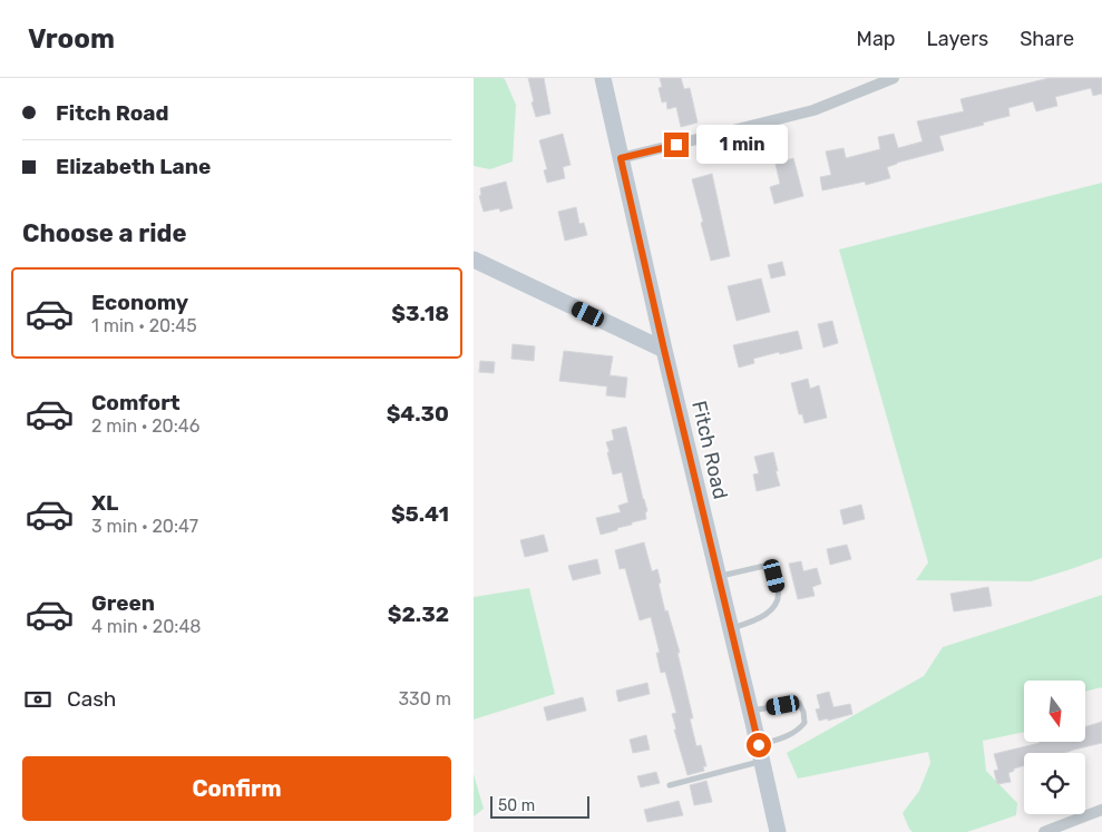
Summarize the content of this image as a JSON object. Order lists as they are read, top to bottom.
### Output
{
  "streets": {
    "street": ["Fitch Road"]
  },
  "scale_bar": "50 m",
  "north": "bottom",
  "page": {
    "header": "Vroom",
    "nav": ["Map", "Layers", "Share"],
    "banner": ["Fitch Road", "Elizabeth Lane"],
    "bubble": "1 min",
    "heading": "Choose a ride",
    "list": [
      {
        "name": "Economy",
        "note": "1 min · 20:45",
        "value": "$3.18"
      },
      {
        "name": "Comfort",
        "note": "2 min · 20:46",
        "value": "$4.30"
      },
      {
        "name": "XL",
        "note": "3 min · 20:47",
        "value": "$5.41"
      },
      {
        "name": "Green",
        "note": "4 min · 20:48",
        "value": "$2.32"
      }
    ],
    "pay": ["Cash", "330 m"],
    "buttons": "Confirm",
    "scale": "50 m"
  }
}
